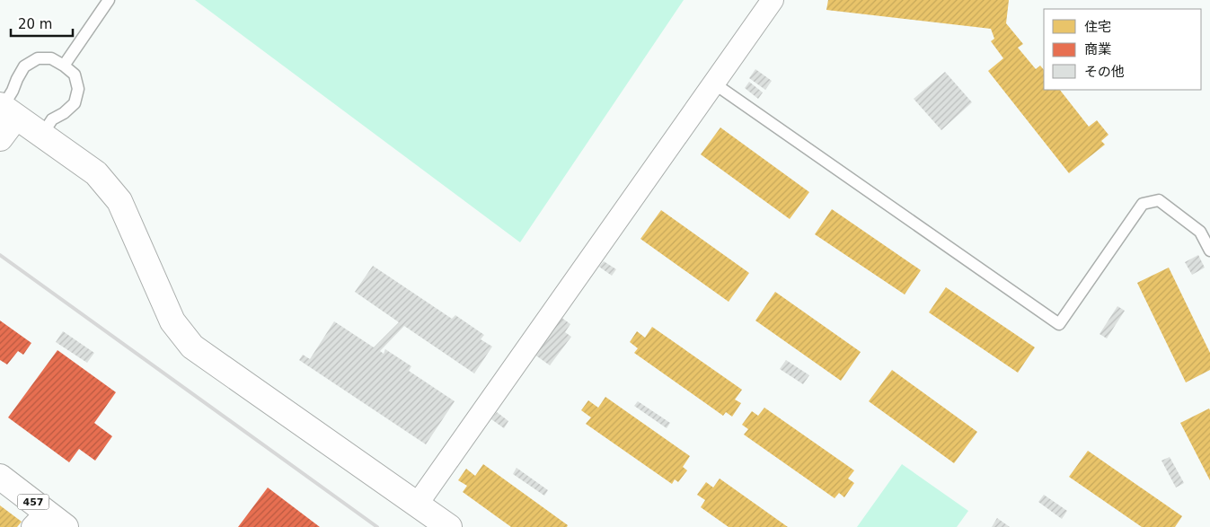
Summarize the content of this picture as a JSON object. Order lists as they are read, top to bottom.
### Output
{
  "streets": {
    "main road": ["457"]
  },
  "legend": ["住宅", "商業", "その他"],
  "scale_bar": "20 m"
}
